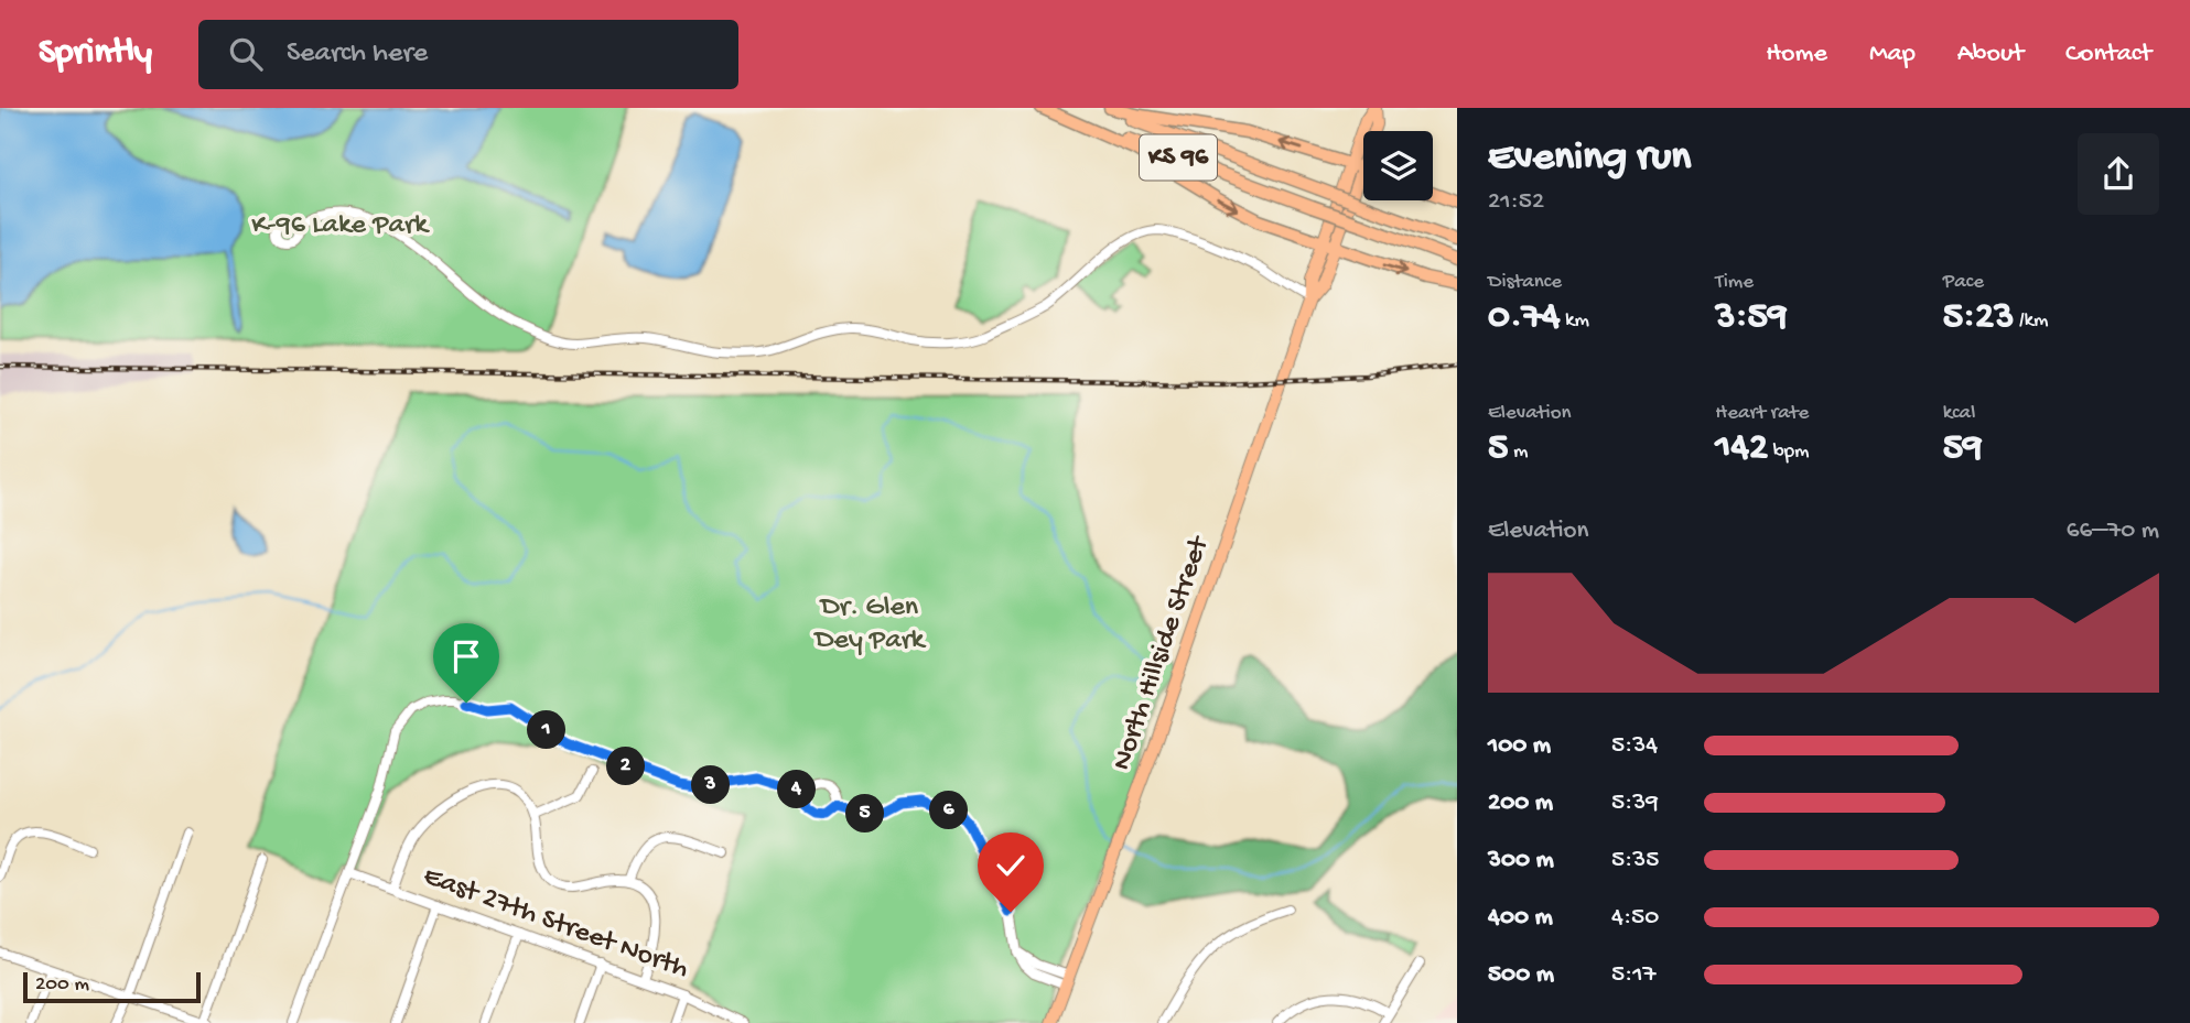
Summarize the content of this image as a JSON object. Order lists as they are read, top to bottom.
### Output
{
  "streets": {
    "highway": ["KS 96"],
    "main road": ["North Hillside Street"],
    "street": ["East 27th Street North"]
  },
  "parks": ["K-96 Lake Park", "Dr. Glen Dey Park"],
  "scale_bar": "200 m",
  "page": {
    "header": "Sprintly",
    "search": "Search here",
    "nav": [
      "Home",
      "Map",
      "About",
      "Contact"
    ],
    "heading": ["Evening run", "21:52"],
    "stats": [
      ["Distance", "0.74 km"],
      ["Time", "3:59"],
      ["Pace", "5:23 /km"],
      ["Elevation", "5 m"],
      ["Heart rate", "142 bpm"],
      ["kcal", "59"]
    ],
    "chart": ["Elevation", "66–70 m"],
    "pins": [
      "1",
      "2",
      "3",
      "4",
      "6",
      "5"
    ],
    "list": [
      {
        "name": "100 m",
        "note": "5:34"
      },
      {
        "name": "200 m",
        "note": "5:39"
      },
      {
        "name": "300 m",
        "note": "5:35"
      },
      {
        "name": "400 m",
        "note": "4:50"
      },
      {
        "name": "500 m",
        "note": "5:17"
      }
    ],
    "scale": "200 m"
  }
}
